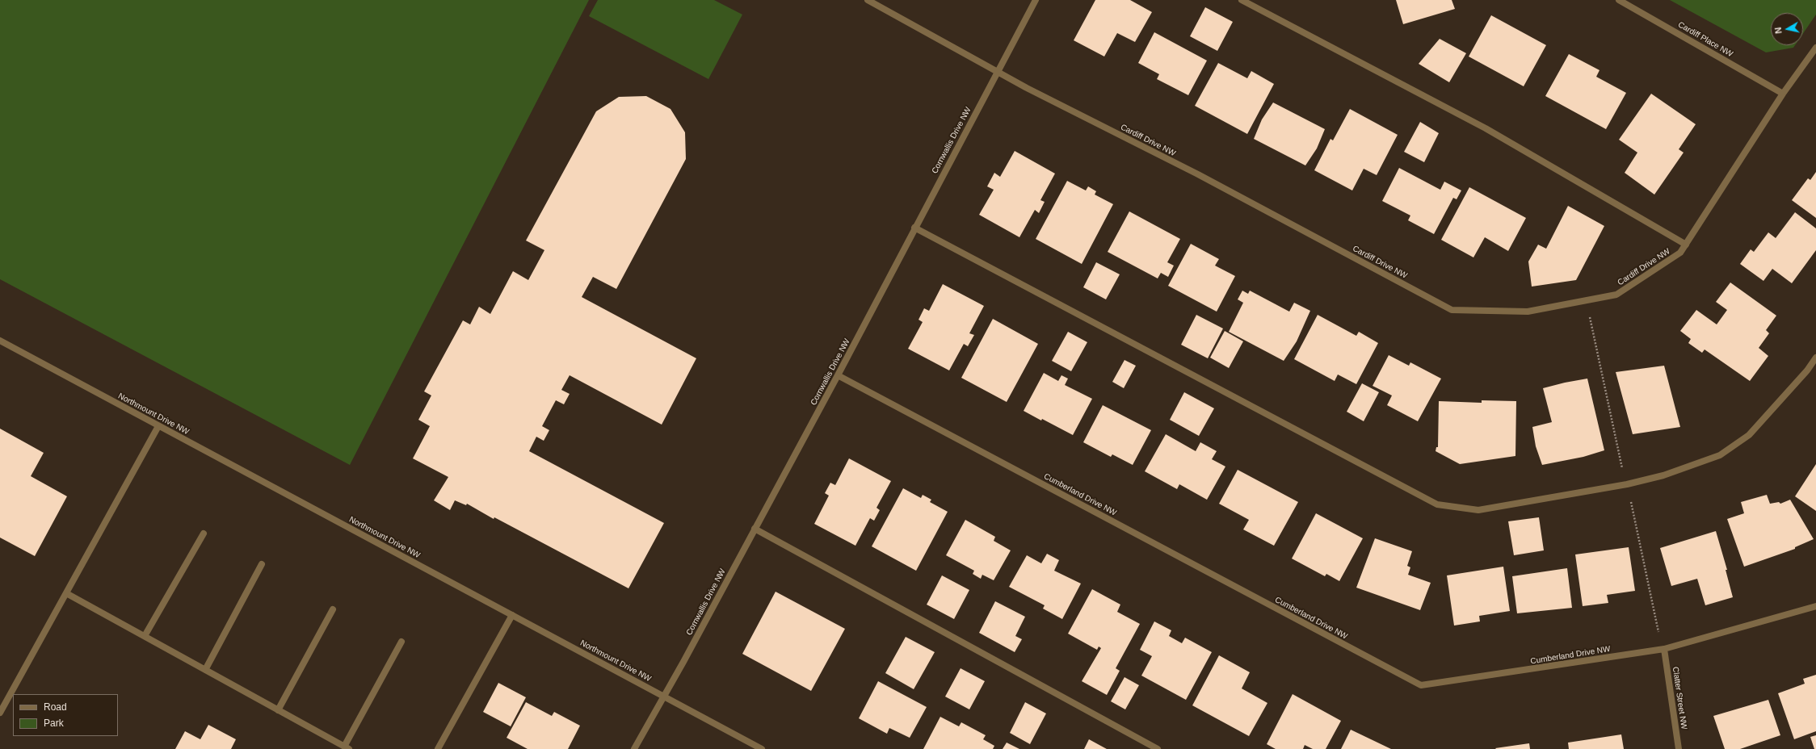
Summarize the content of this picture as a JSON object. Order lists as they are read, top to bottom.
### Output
{
  "streets": {
    "street": [
      "Cardiff Place NW",
      "Cornwallis Drive NW",
      "Cardiff Drive NW",
      "Northmount Drive NW",
      "Cumberland Drive NW",
      "Clatter Street NW"
    ]
  },
  "crossings": [
    ["Cardiff Place NW", "Cardiff Drive NW"],
    ["Cornwallis Drive NW", "Cardiff Drive NW"],
    ["Cornwallis Drive NW", "Northmount Drive NW"],
    ["Cornwallis Drive NW", "Cumberland Drive NW"],
    ["Cumberland Drive NW", "Clatter Street NW"]
  ],
  "legend": ["Road", "Park"],
  "north": "left"
}
